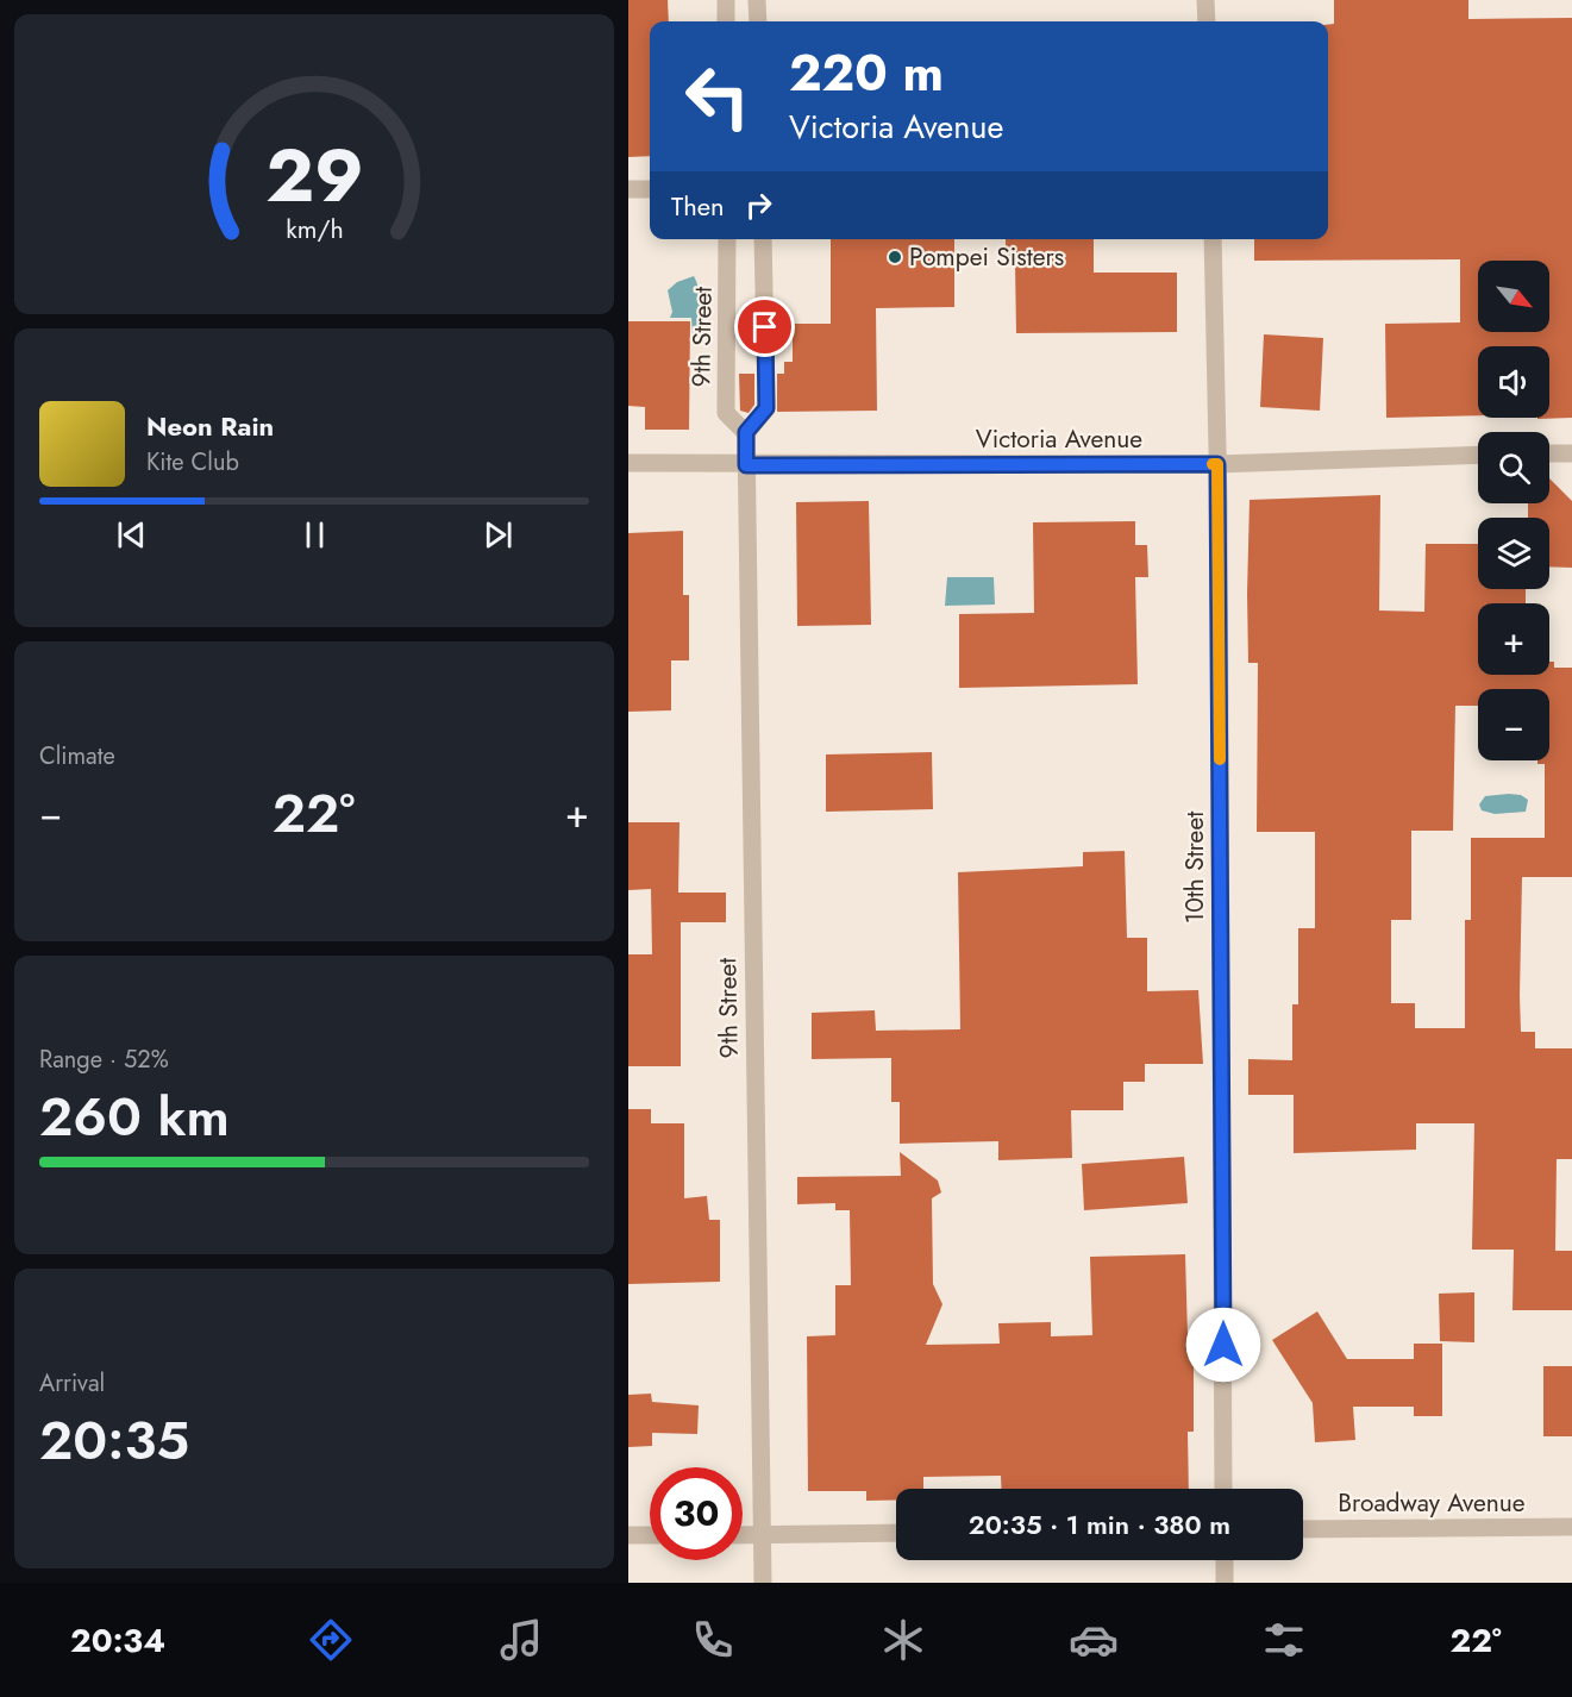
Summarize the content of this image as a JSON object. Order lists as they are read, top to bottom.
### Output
{
  "streets": {
    "street": [
      "9th Street",
      "Victoria Avenue",
      "10th Street",
      "Broadway Avenue"
    ]
  },
  "crossings": [
    ["9th Street", "Victoria Avenue"],
    ["Victoria Avenue", "10th Street"]
  ],
  "places": ["Pompei Sisters"],
  "north": "bottom right",
  "page": {
    "turn": ["220 m", "Victoria Avenue"],
    "then": "Then",
    "map_buttons": ["+", "−"],
    "song": ["Neon Rain", "Kite Club"],
    "tile": [
      "Climate",
      ["Range · 52%", "260 km"],
      ["Arrival", "20:35"]
    ],
    "heat": ["−", "22°", "+"],
    "limit": "30",
    "trip": "20:35 · 1 min · 380 m",
    "tabs": ["20:34", "22°"],
    "gauge": ["29", "km/h"]
  }
}
